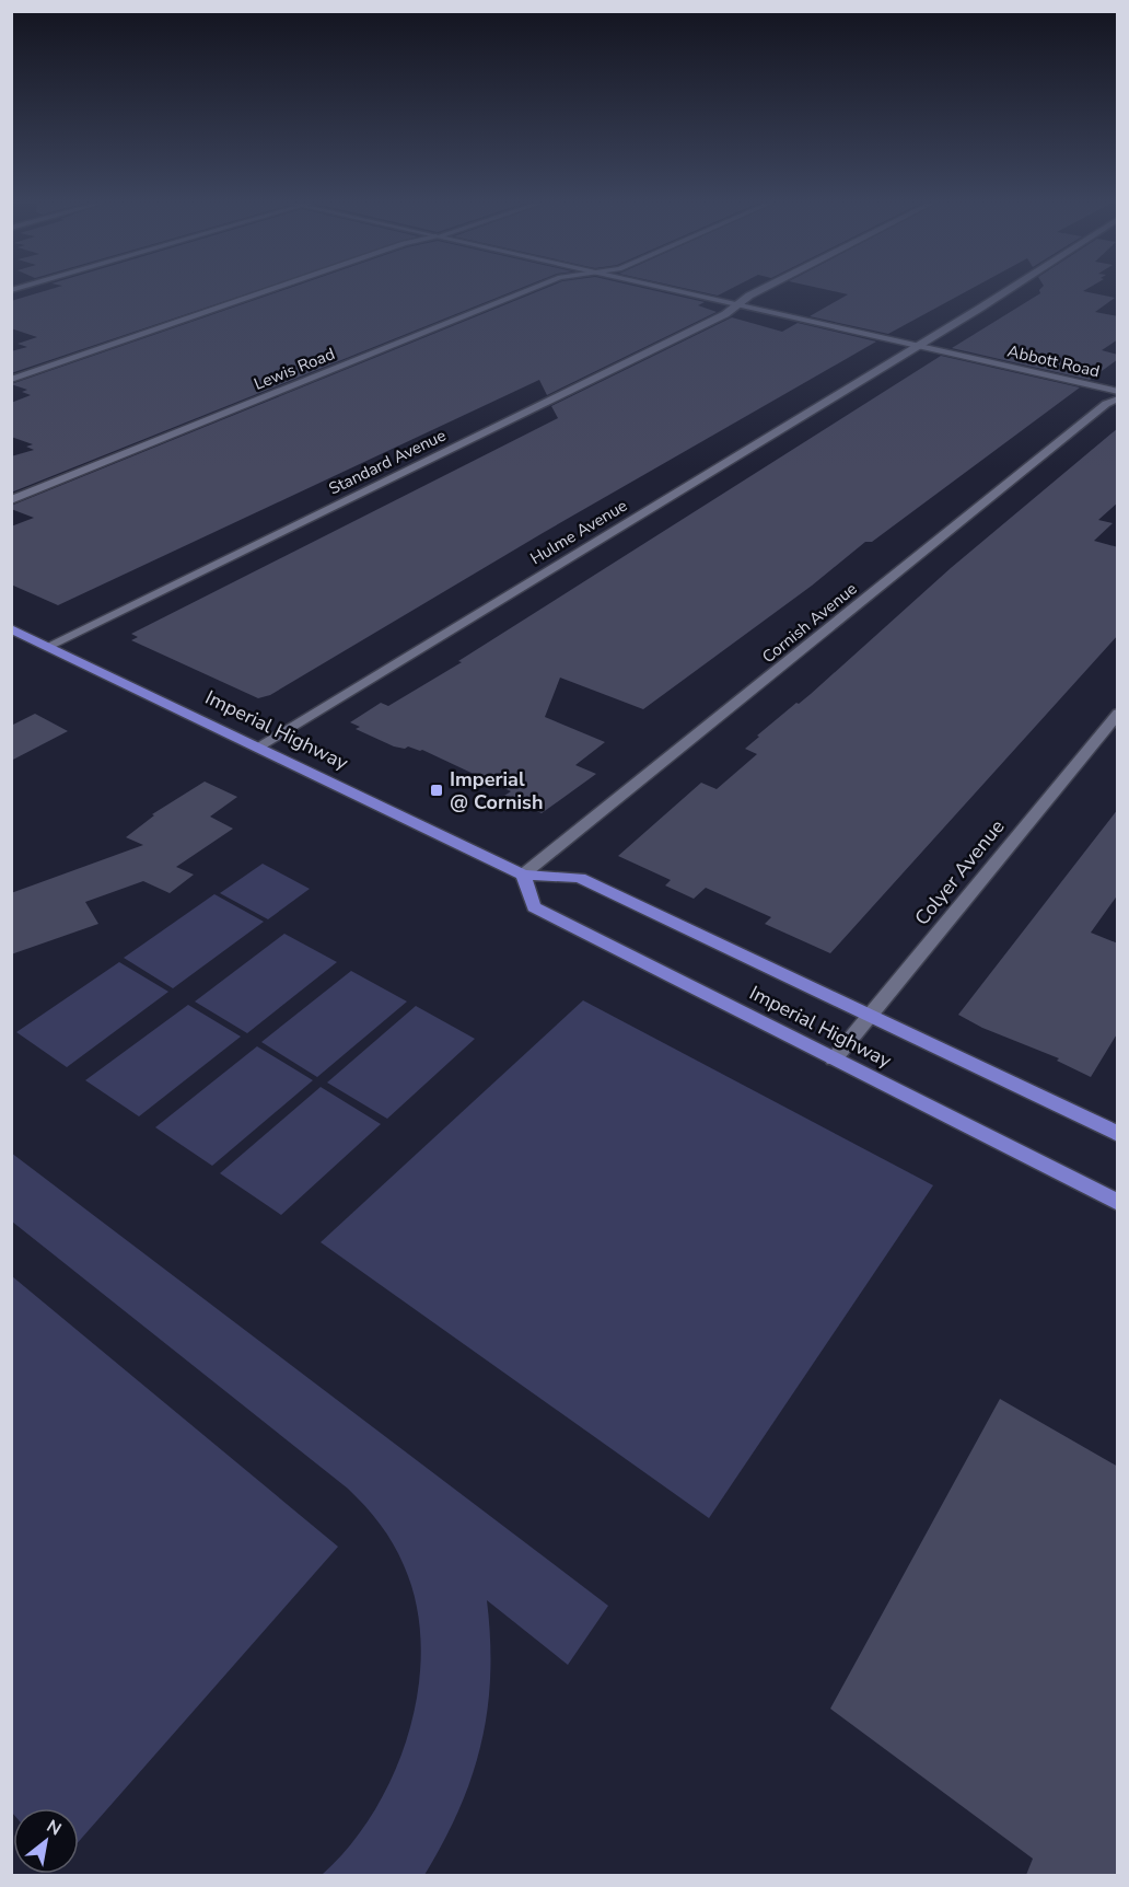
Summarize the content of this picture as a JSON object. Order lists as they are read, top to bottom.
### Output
{
  "streets": {
    "main road": ["Imperial Highway"],
    "street": [
      "Abbott Road",
      "Lewis Road",
      "Standard Avenue",
      "Hulme Avenue",
      "Cornish Avenue",
      "Colyer Avenue"
    ]
  },
  "crossings": [
    ["Abbott Road", "Standard Avenue"],
    ["Abbott Road", "Hulme Avenue"],
    ["Standard Avenue", "Imperial Highway"],
    ["Hulme Avenue", "Imperial Highway"],
    ["Cornish Avenue", "Imperial Highway"],
    ["Imperial Highway", "Colyer Avenue"]
  ],
  "places": {
    "transit": ["Imperial @ Cornish"]
  },
  "north": "top right"
}
